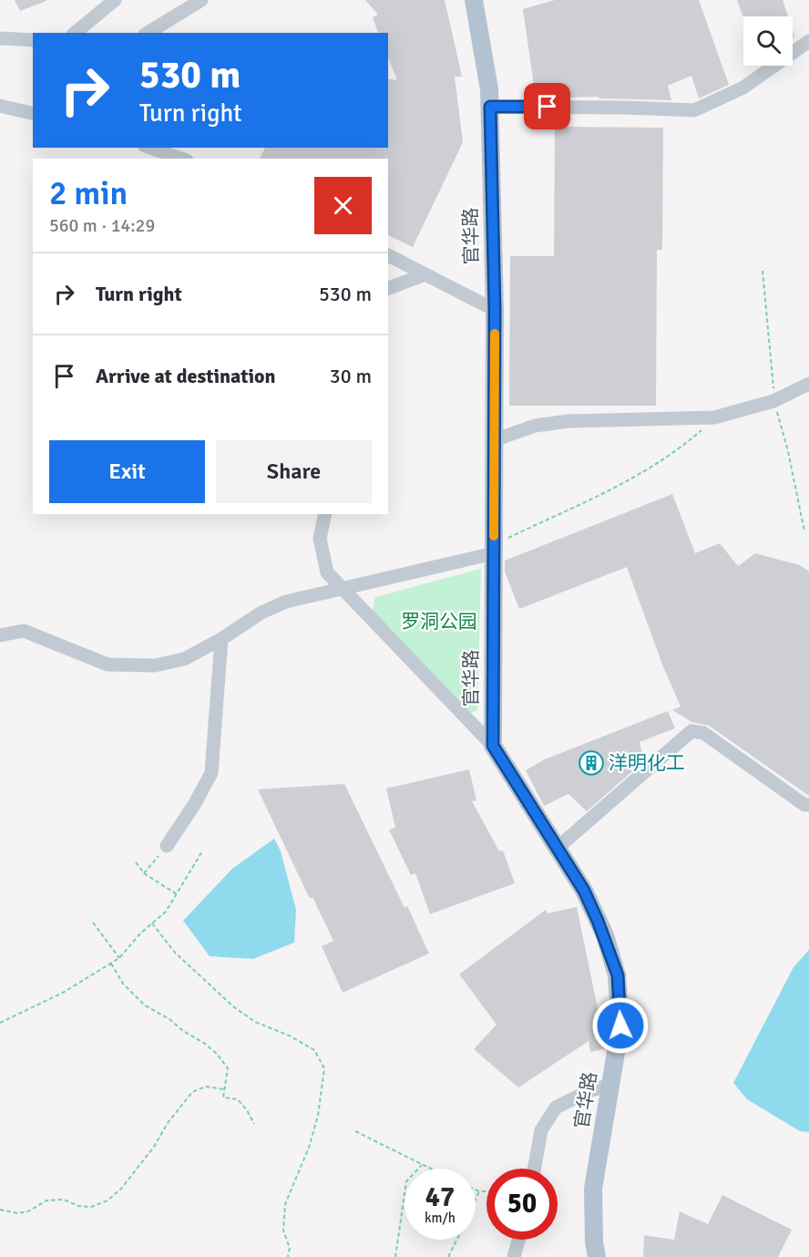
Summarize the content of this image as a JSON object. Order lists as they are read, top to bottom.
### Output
{
  "streets": {
    "main road": ["官华路"]
  },
  "parks": ["罗洞公园"],
  "places": {
    "building": ["洋明化工"]
  },
  "page": {
    "turn": ["530 m", "Turn right"],
    "heading": ["2 min", "560 m · 14:29"],
    "list": [
      {
        "name": "Turn right",
        "value": "530 m"
      },
      {
        "name": "Arrive at destination",
        "value": "30 m"
      }
    ],
    "buttons": ["Exit", "Share"],
    "speed": "47 km/h",
    "limit": "50"
  }
}
